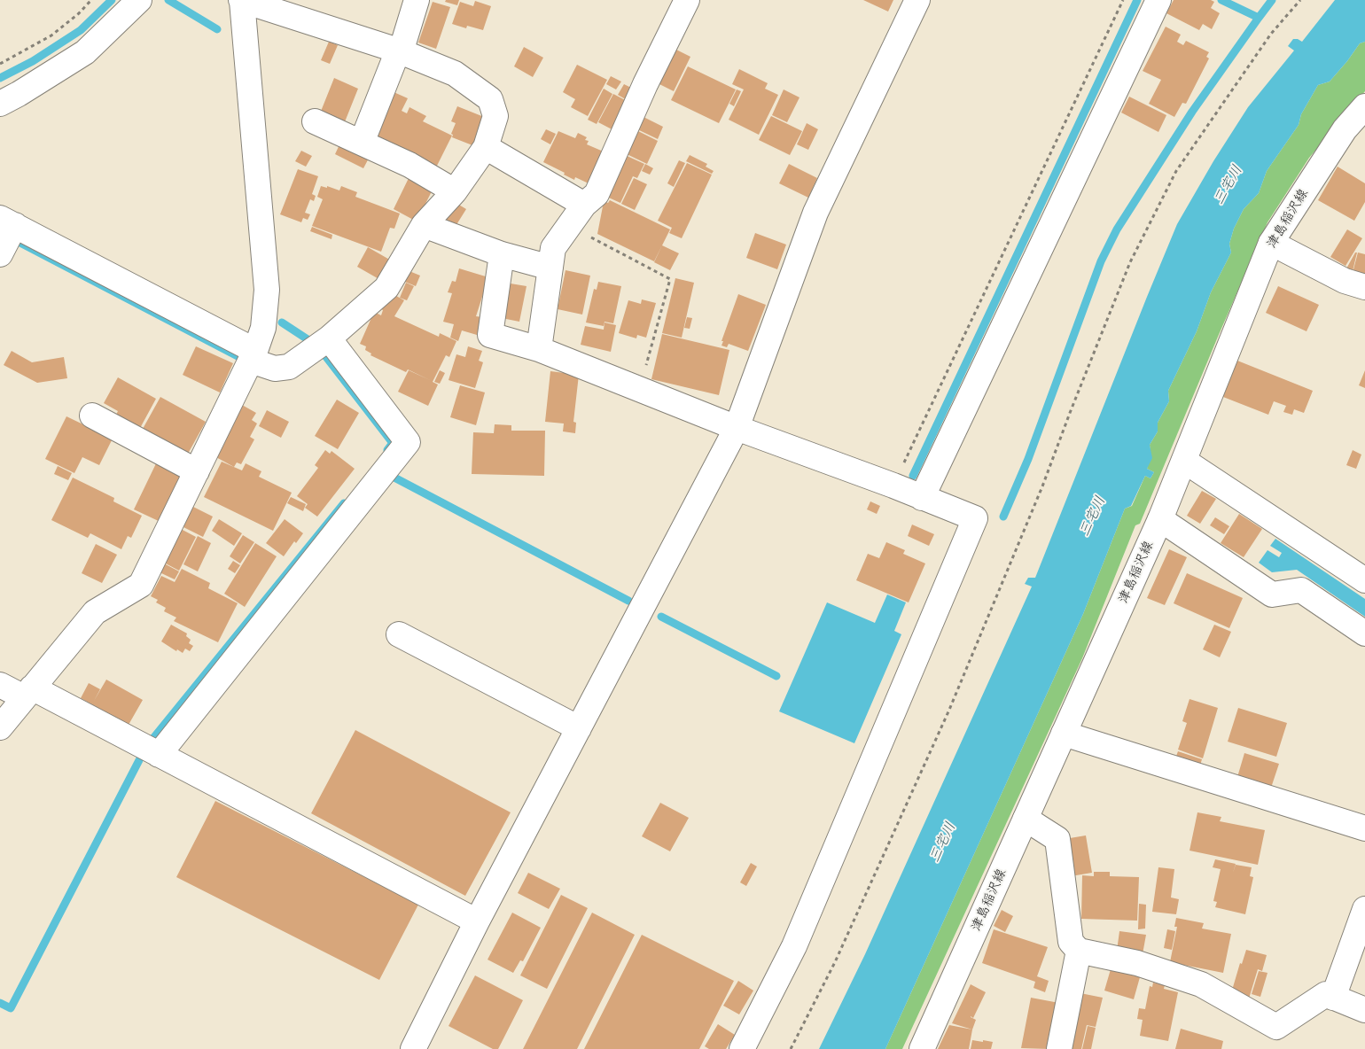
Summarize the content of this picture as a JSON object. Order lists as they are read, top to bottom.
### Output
{
  "streets": {
    "street": ["津島稲沢線"]
  },
  "water": ["三宅川"]
}
